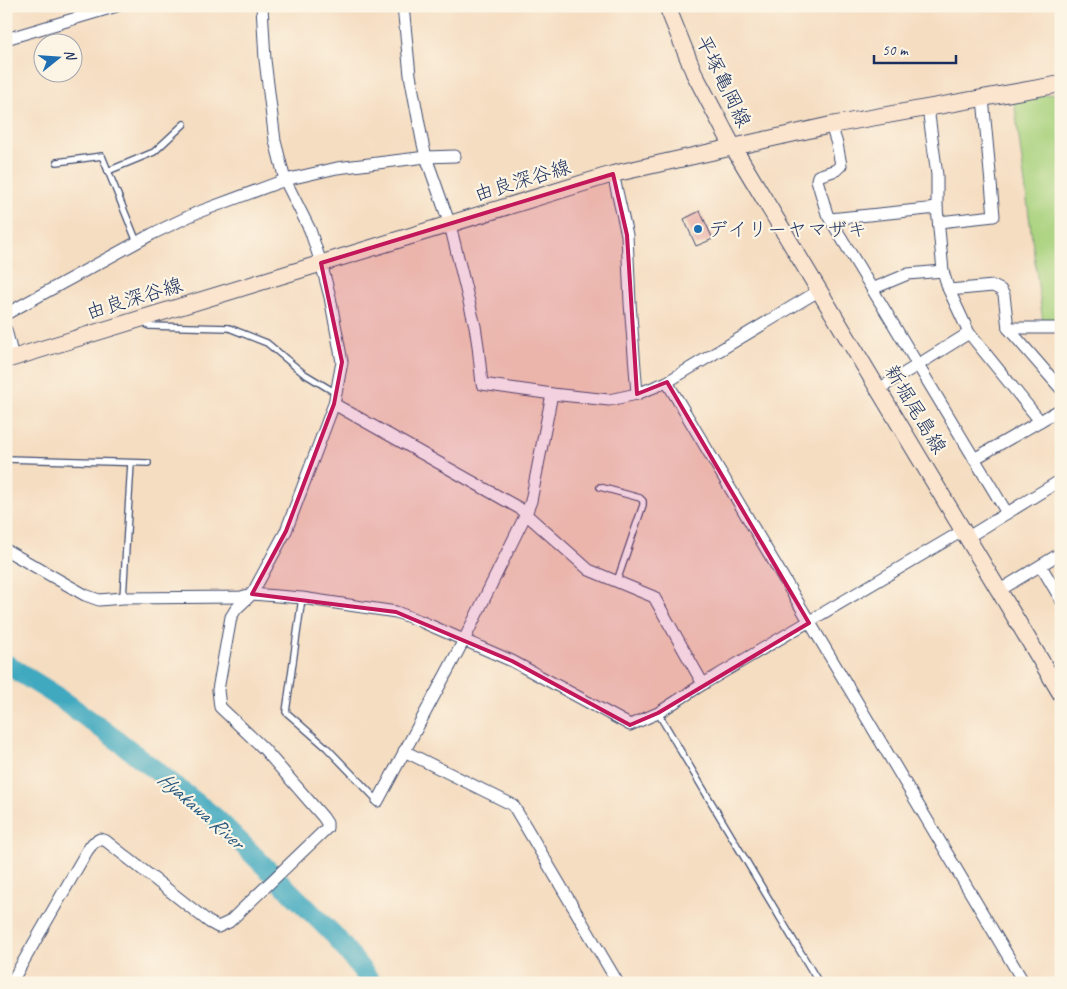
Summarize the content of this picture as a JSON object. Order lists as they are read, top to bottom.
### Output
{
  "streets": {
    "main road": ["平塚亀岡線", "由良深谷線", "新堀尾島線"]
  },
  "crossings": [
    ["平塚亀岡線", "由良深谷線"],
    ["平塚亀岡線", "新堀尾島線"],
    ["由良深谷線", "新堀尾島線"]
  ],
  "water": ["Hyakawa River"],
  "places": ["デイリーヤマザキ"],
  "scale_bar": "50 m",
  "north": "right"
}
